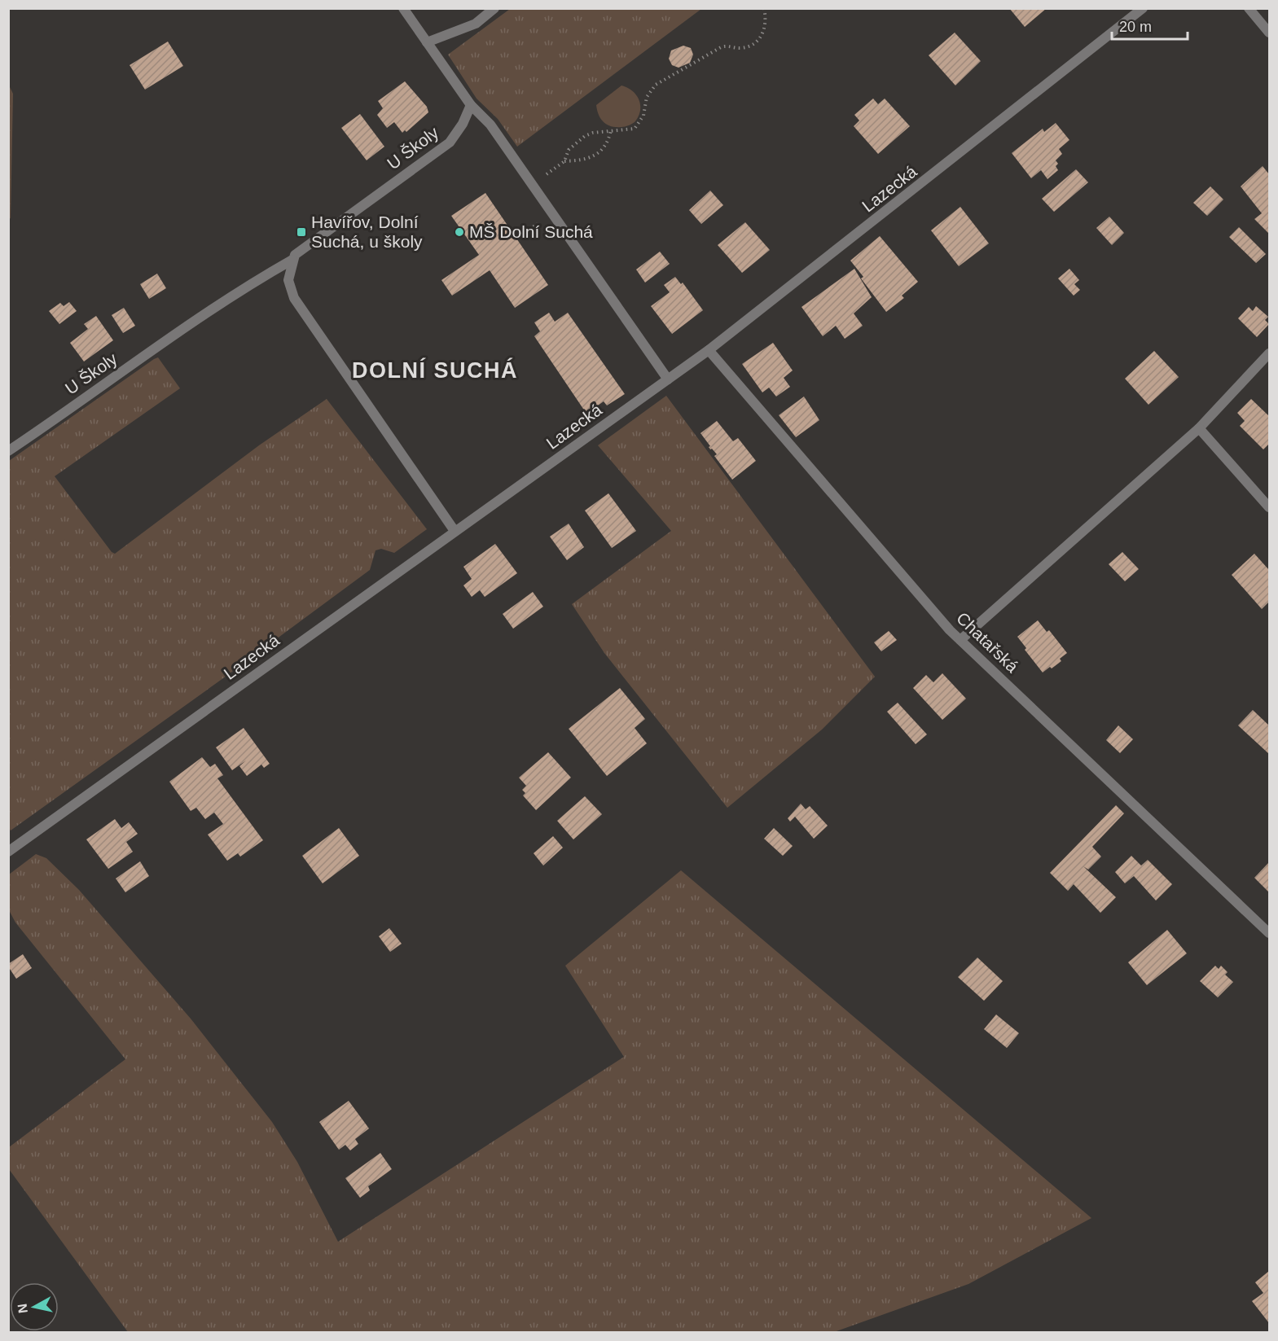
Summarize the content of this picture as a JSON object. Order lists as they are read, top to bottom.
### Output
{
  "streets": {
    "street": ["U Školy", "Lazecká", "Chatařská"]
  },
  "crossings": [
    ["Lazecká", "Chatařská"]
  ],
  "districts": ["DOLNÍ SUCHÁ"],
  "places": {
    "transit": ["Havířov, Dolní Suchá, u školy"],
    "other": ["MŠ Dolní Suchá"]
  },
  "scale_bar": "20 m",
  "north": "left"
}
